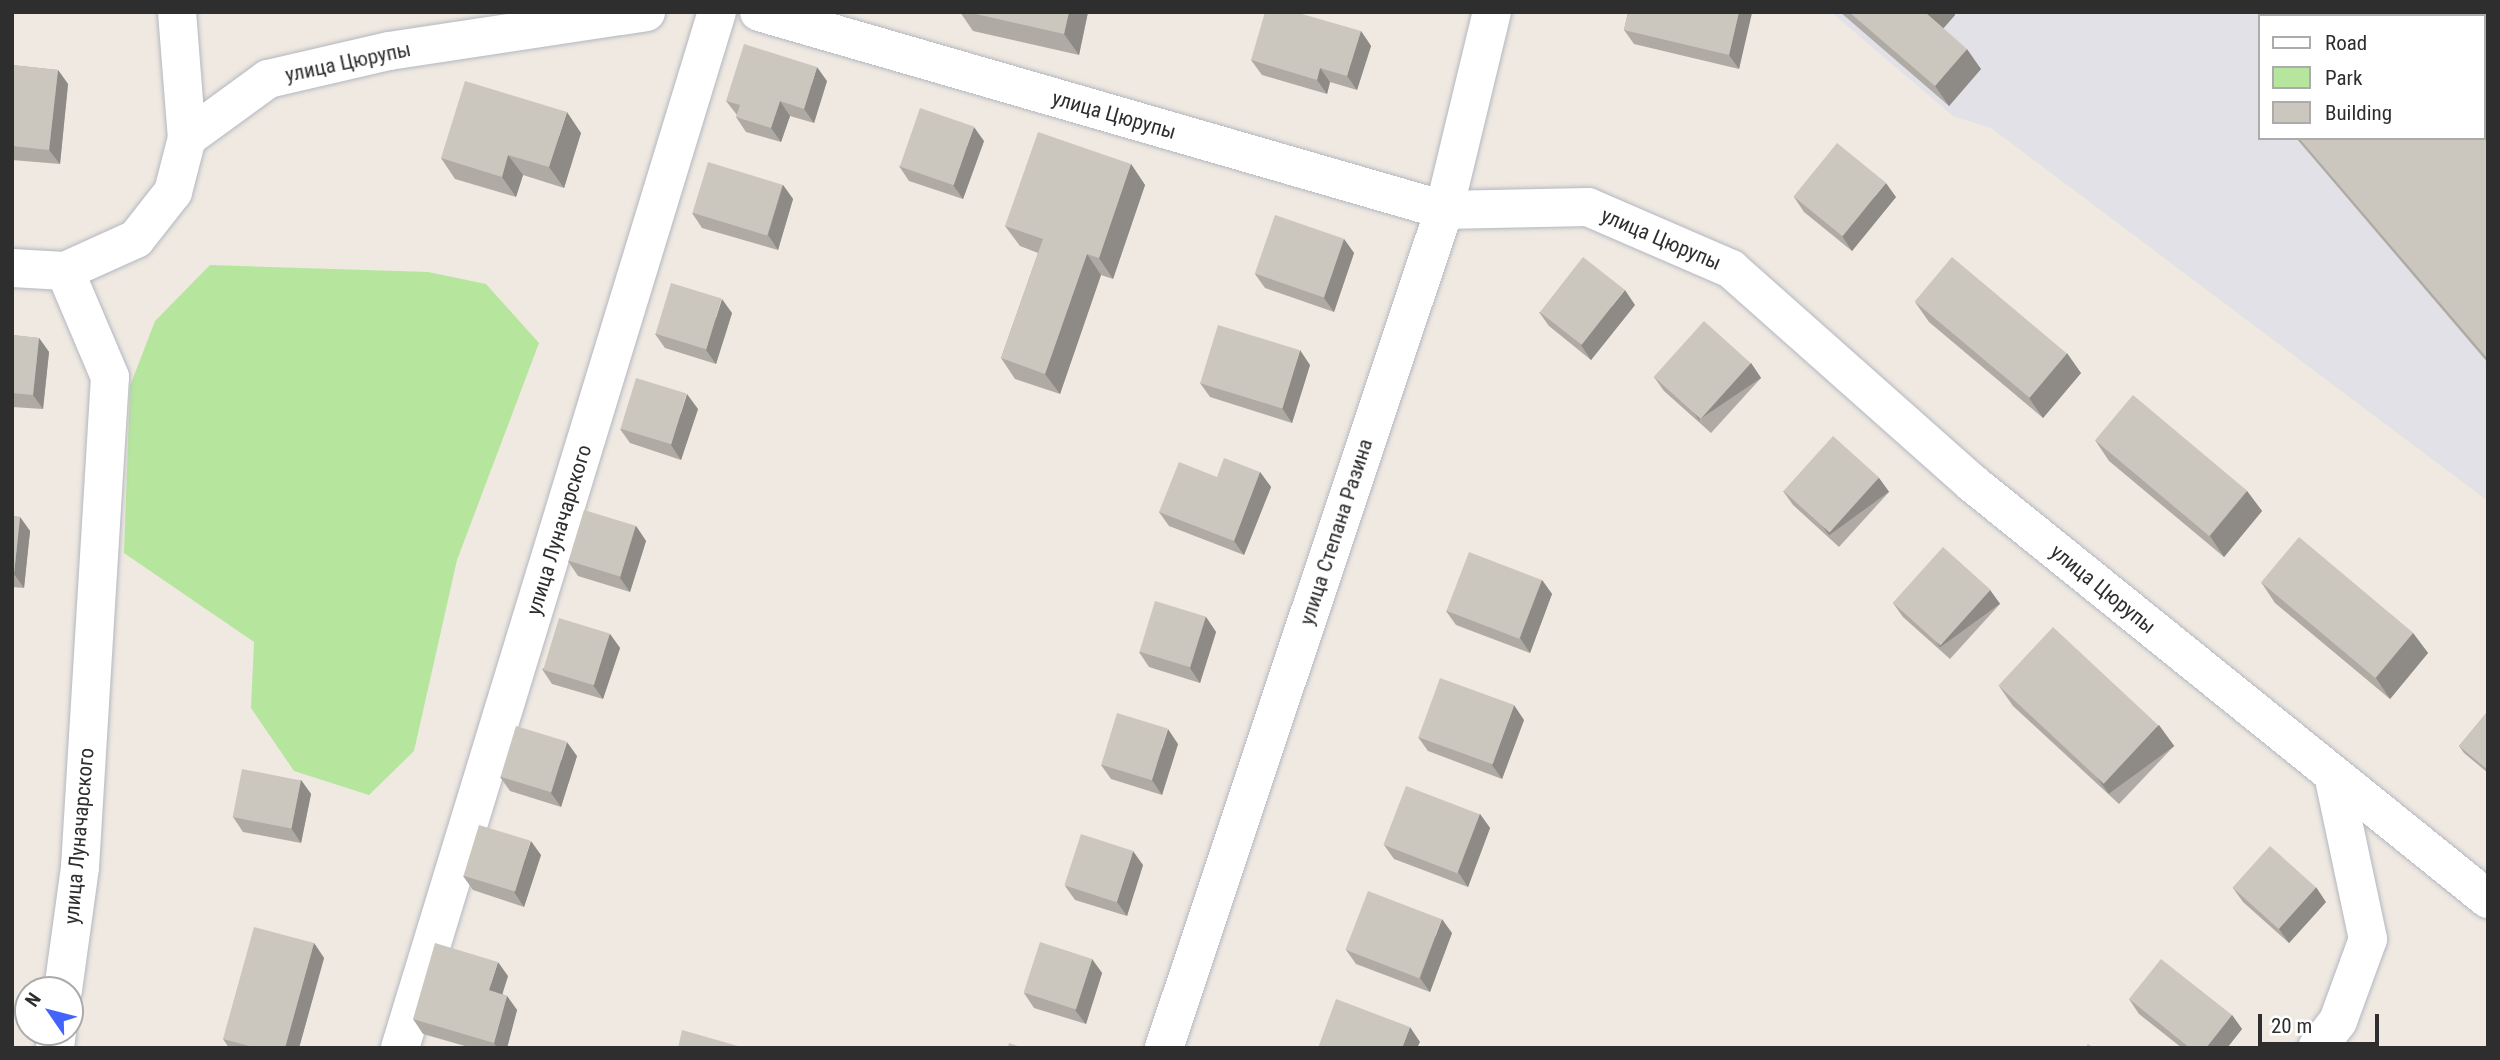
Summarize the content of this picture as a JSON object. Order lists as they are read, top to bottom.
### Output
{
  "streets": {
    "street": ["улица Цюрупы", "улица Луначарского", "улица Степана Разина"]
  },
  "crossings": [
    ["улица Цюрупы", "улица Степана Разина"]
  ],
  "legend": ["Road", "Park", "Building"],
  "scale_bar": "20 m",
  "north": "top left"
}
